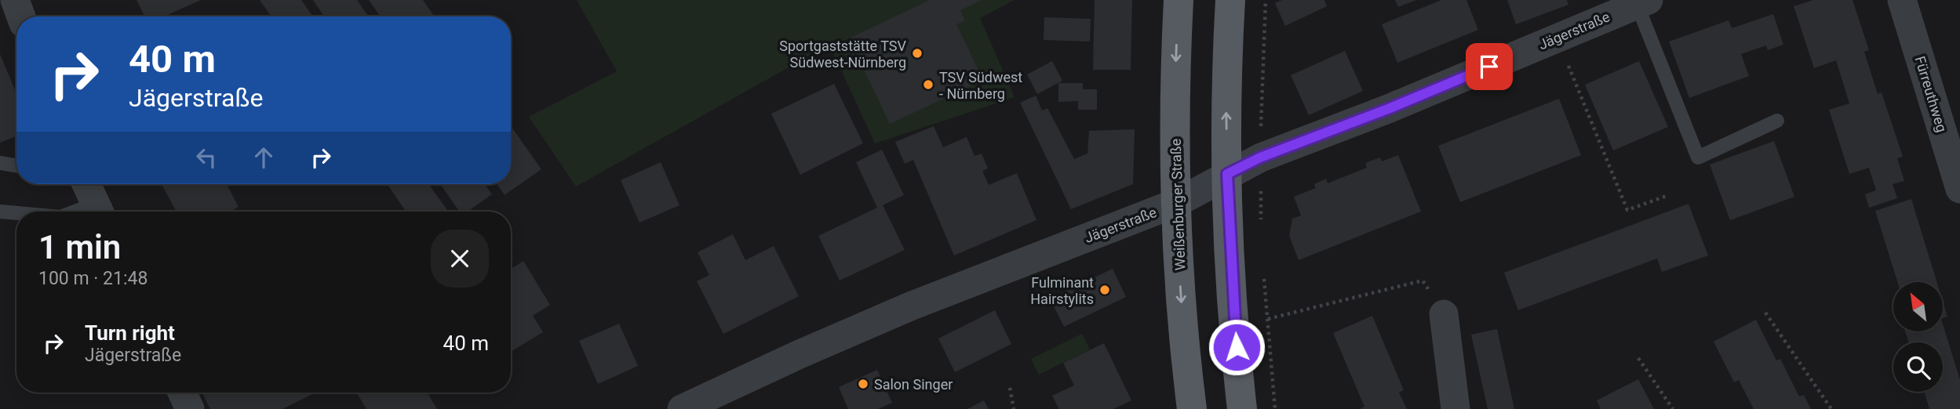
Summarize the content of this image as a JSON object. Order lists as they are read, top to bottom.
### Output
{
  "streets": {
    "main road": ["Weißenburger Straße"],
    "street": ["Jägerstraße", "Fürreuthweg"]
  },
  "crossings": [
    ["Jägerstraße", "Weißenburger Straße"]
  ],
  "places": [
    "Sportgaststätte TSV Südwest-Nürnberg",
    "TSV Südwest - Nürnberg",
    "Fulminant Hairstylits",
    "Salon Singer"
  ],
  "north": "top left",
  "page": {
    "turn": ["40 m", "Jägerstraße"],
    "heading": ["1 min", "100 m · 21:48"],
    "list": [
      {
        "name": "Turn right",
        "note": "Jägerstraße",
        "value": "40 m"
      }
    ]
  }
}
